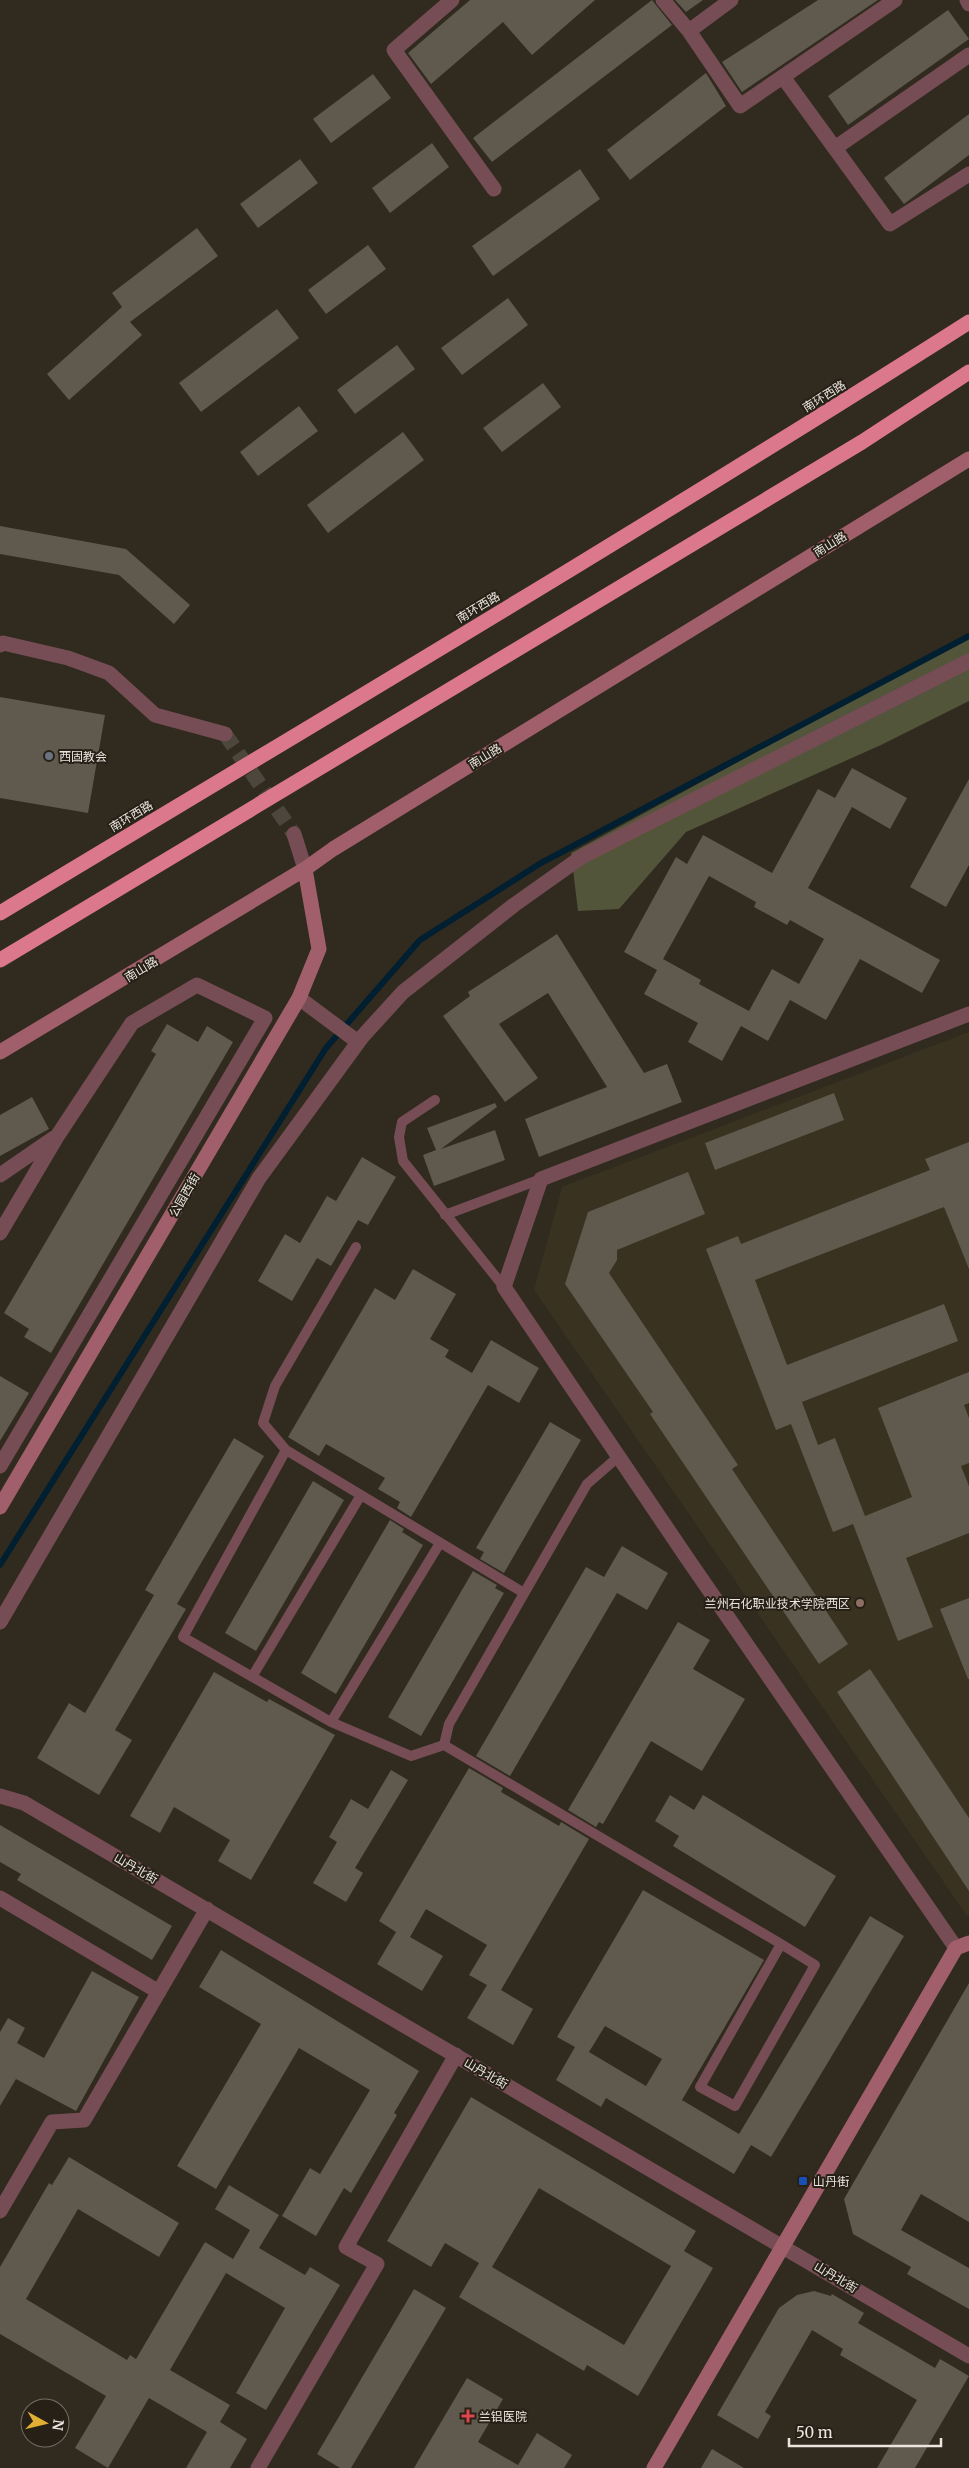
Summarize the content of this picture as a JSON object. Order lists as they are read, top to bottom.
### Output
{
  "streets": {
    "highway": ["南环西路"],
    "street": ["南山路", "公园西街", "山丹北街"]
  },
  "crossings": [
    ["南山路", "公园西街"]
  ],
  "places": {
    "other": ["西固教会", "兰州石化职业技术学院·西区"],
    "transit": ["山丹街"],
    "health": ["兰铝医院"]
  },
  "scale_bar": "50 m",
  "north": "right"
}
